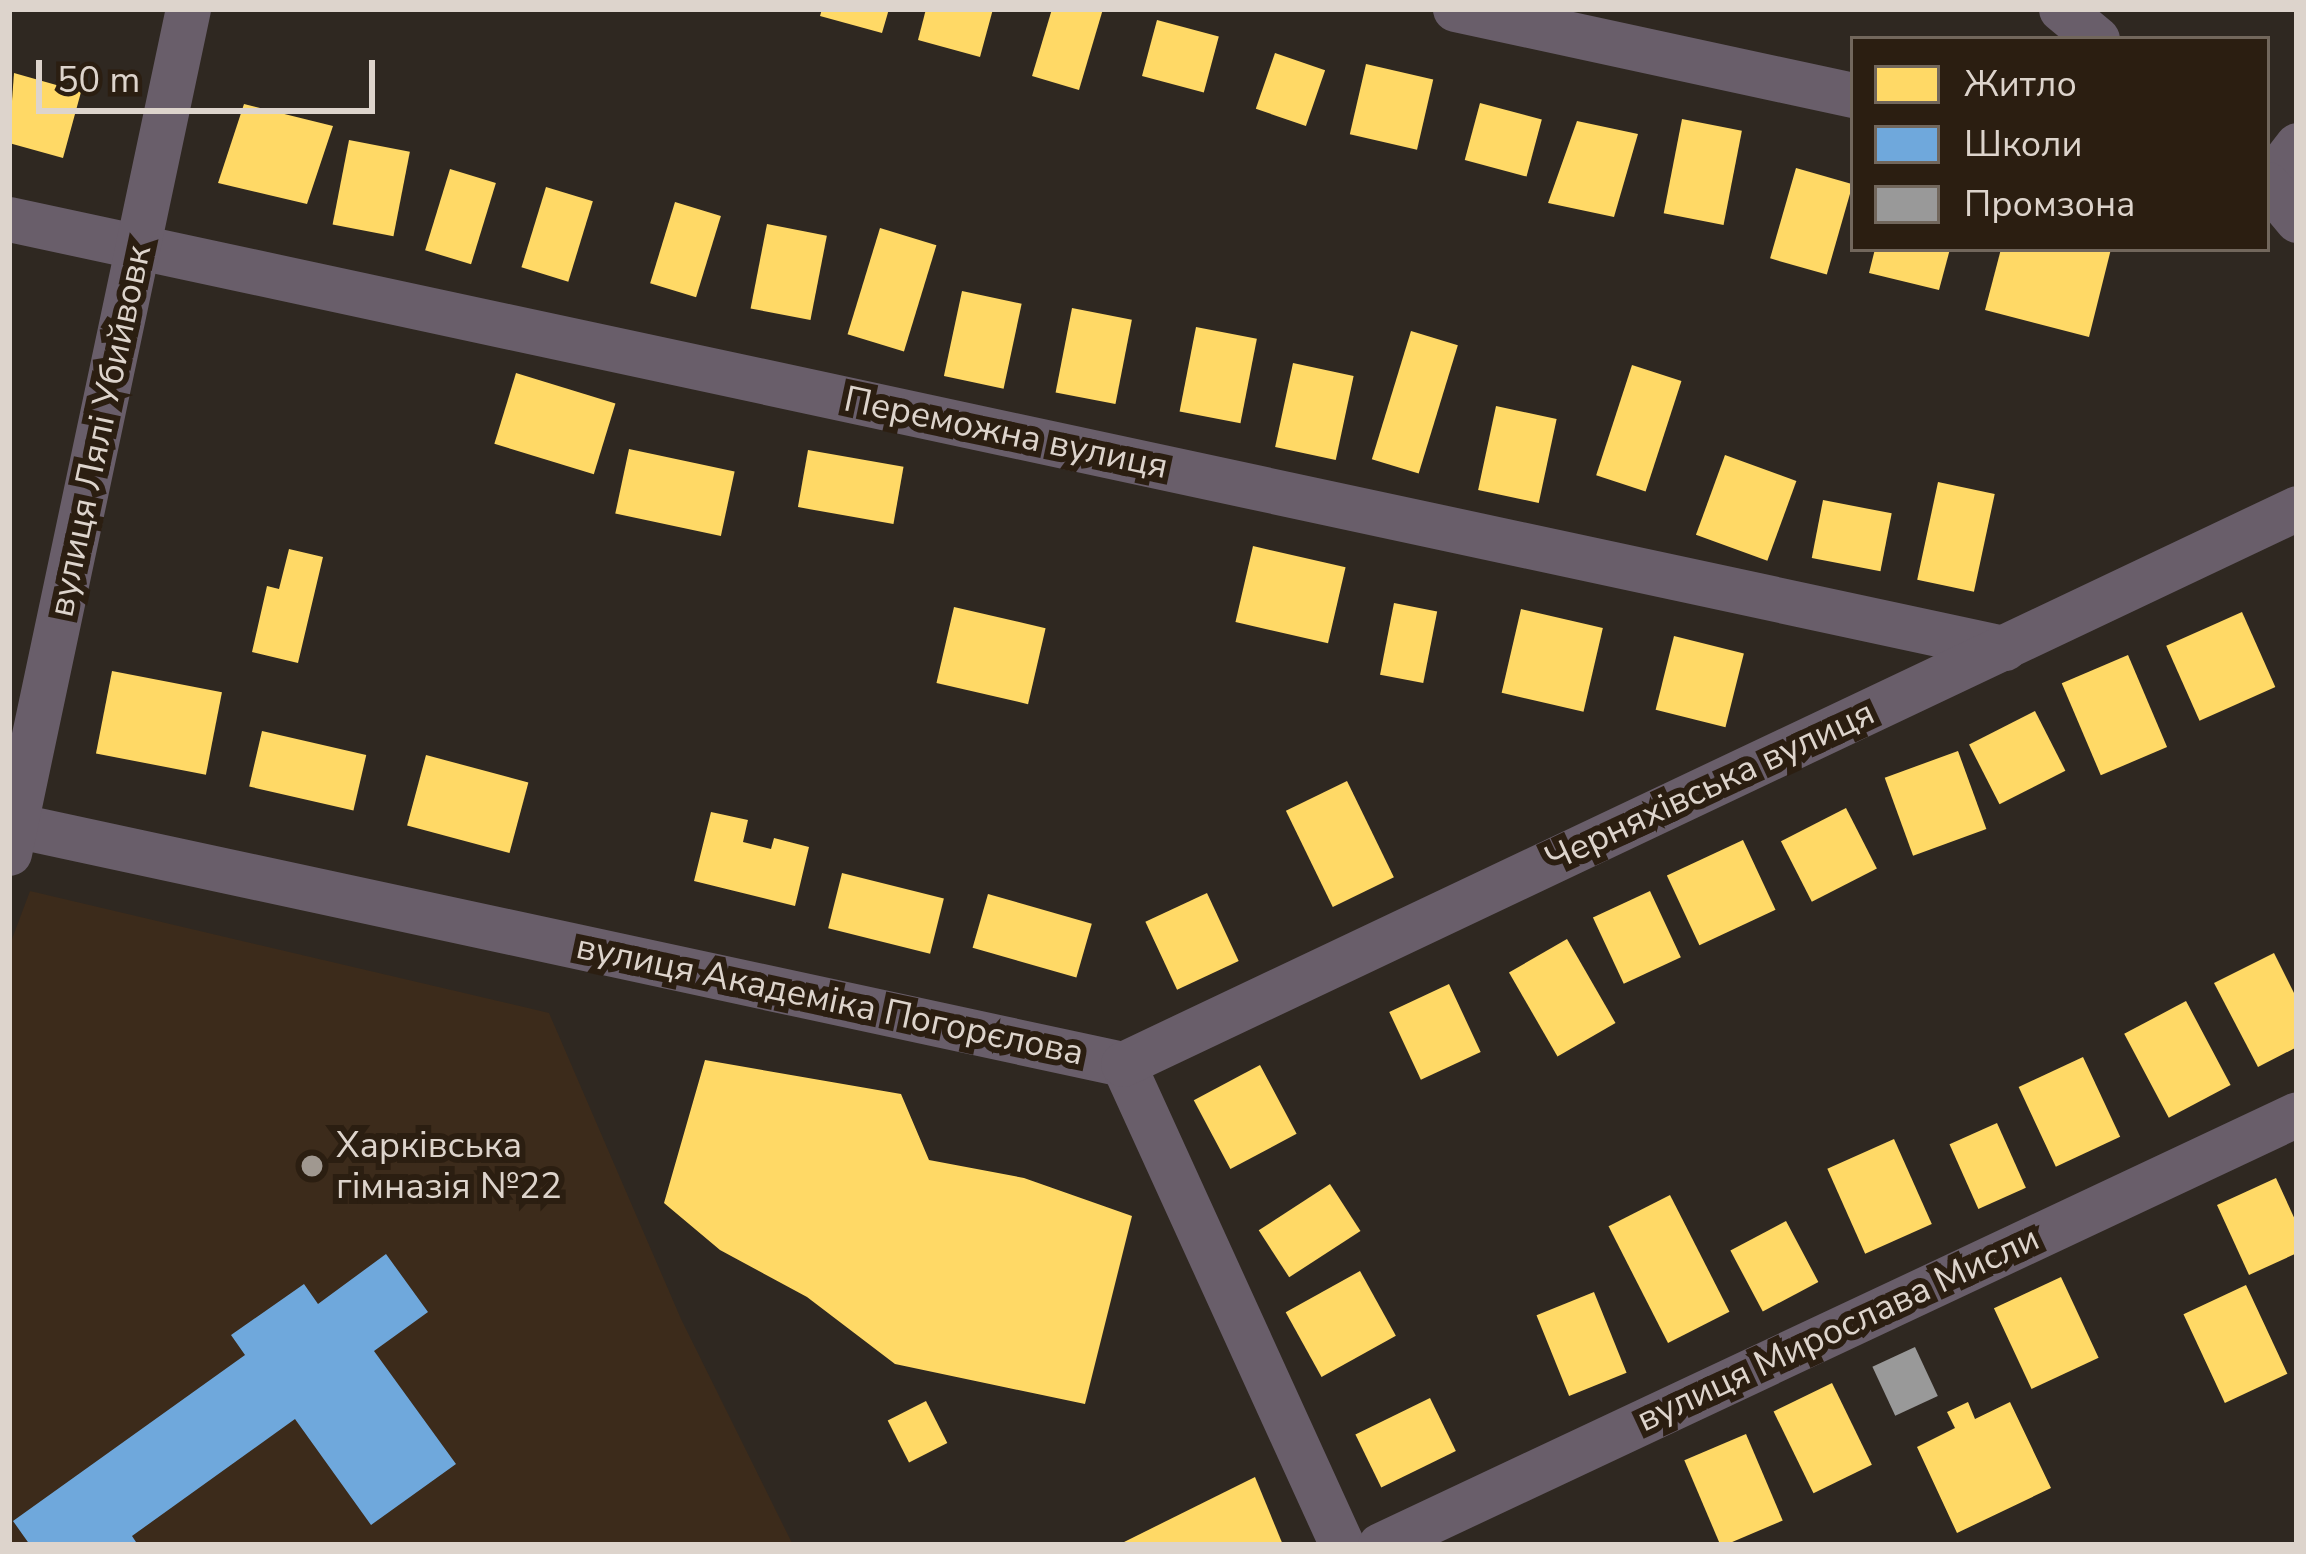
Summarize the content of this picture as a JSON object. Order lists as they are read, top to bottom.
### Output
{
  "streets": {
    "street": [
      "вулиця Лялі Убийвовк",
      "Переможна вулиця",
      "Черняхівська вулиця",
      "вулиця Академіка Погорєлова",
      "вулиця Мирослава Мисли"
    ]
  },
  "crossings": [
    ["вулиця Лялі Убийвовк", "Переможна вулиця"],
    ["вулиця Лялі Убийвовк", "вулиця Академіка Погорєлова"],
    ["Переможна вулиця", "Черняхівська вулиця"],
    ["Черняхівська вулиця", "вулиця Академіка Погорєлова"]
  ],
  "places": ["Харківська гімназія №22"],
  "legend": ["Житло", "Школи", "Промзона"],
  "scale_bar": "50 m"
}
